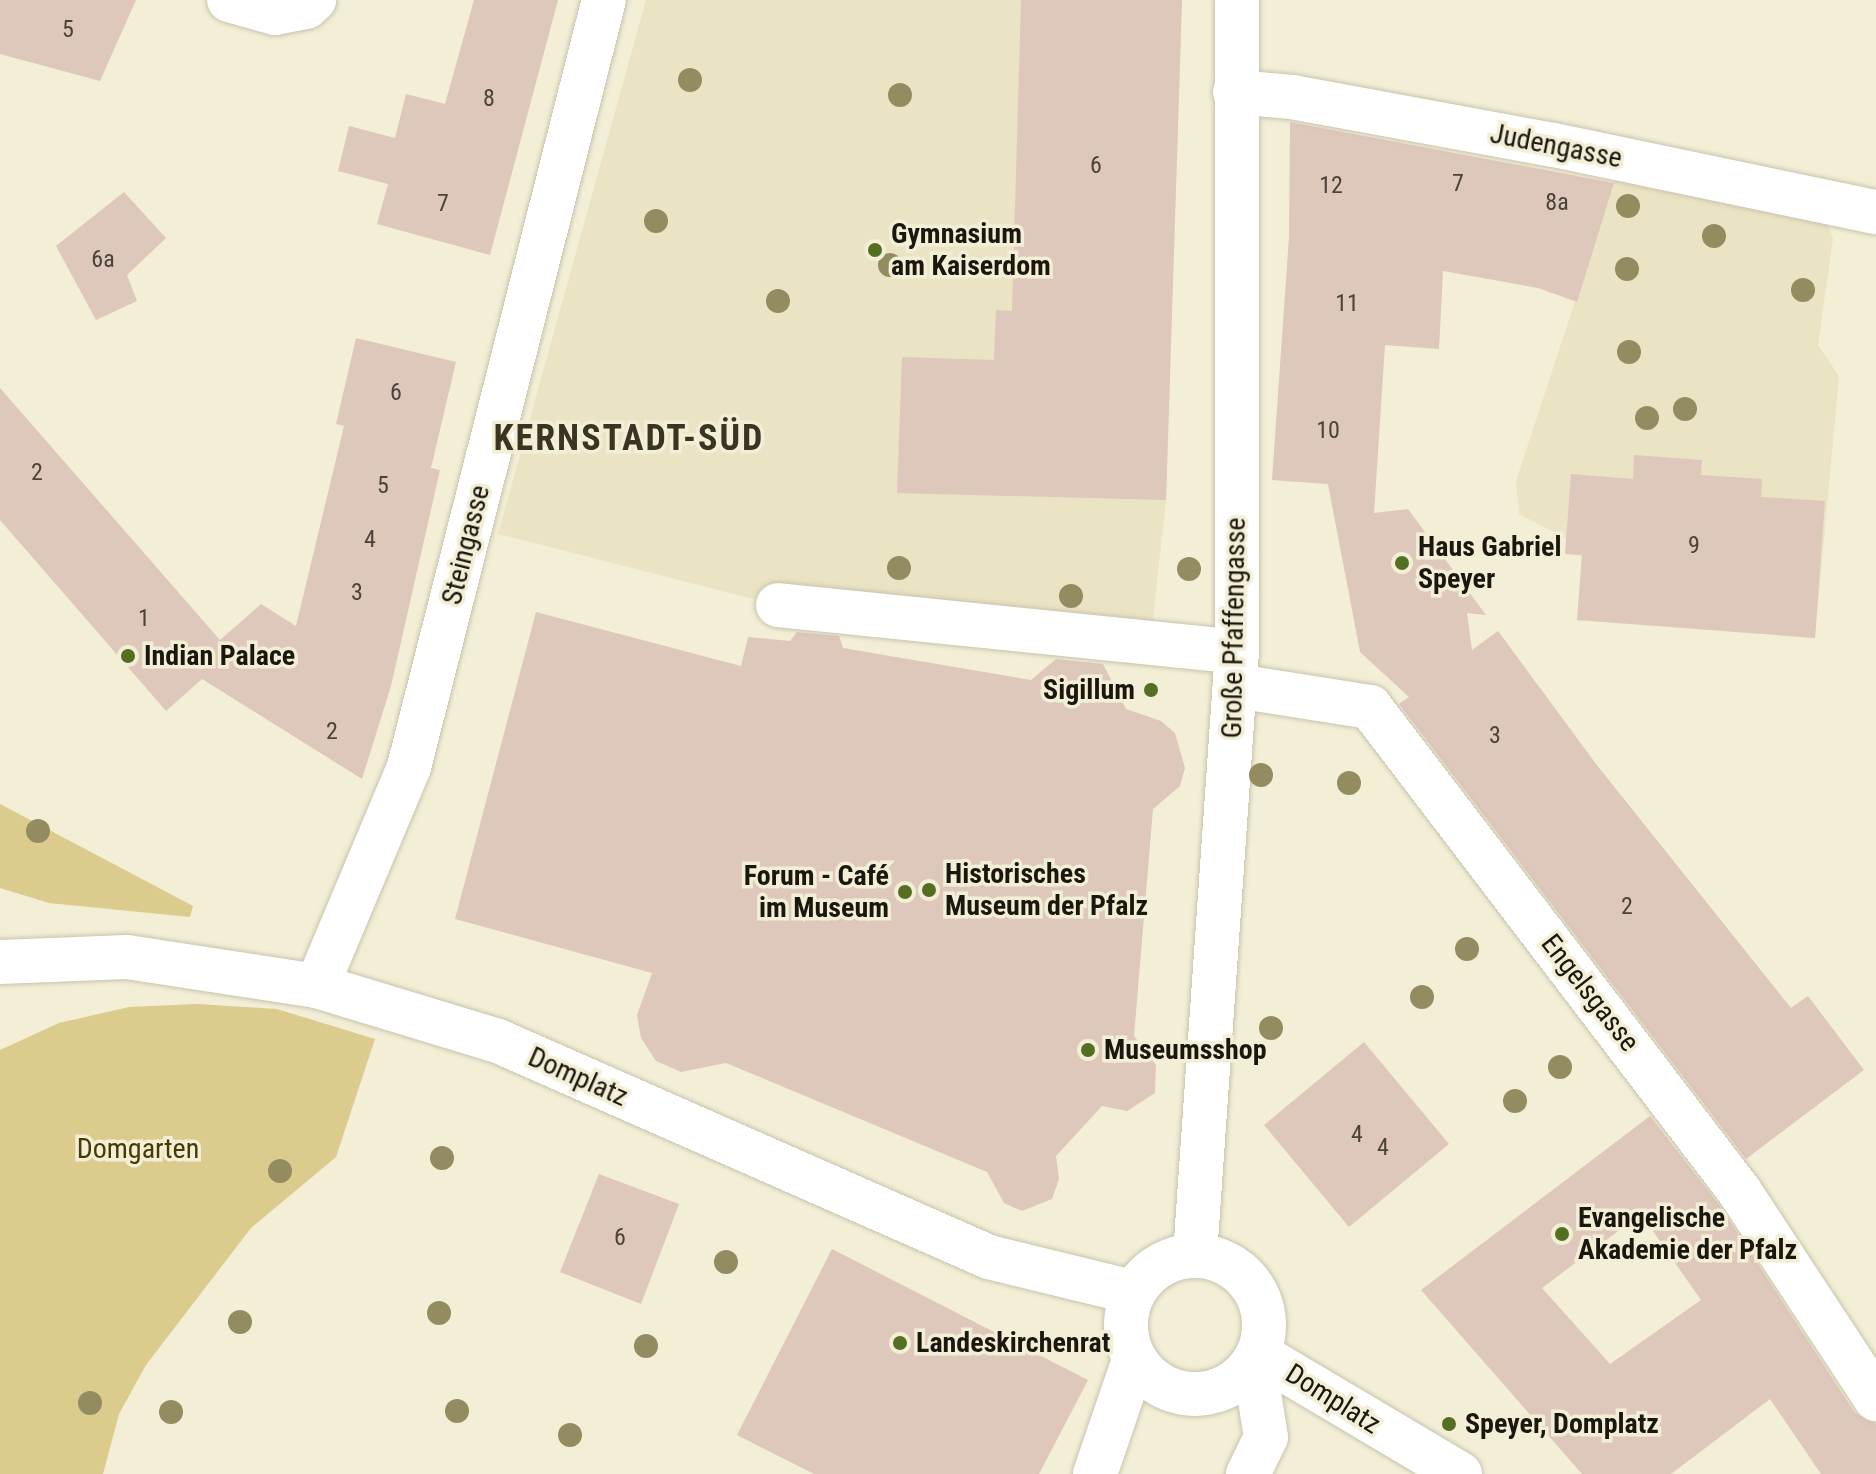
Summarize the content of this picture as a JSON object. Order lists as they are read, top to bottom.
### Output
{
  "streets": {
    "street": [
      "Judengasse",
      "Steingasse",
      "Große Pfaffengasse",
      "Engelsgasse",
      "Domplatz"
    ]
  },
  "crossings": [
    ["Judengasse", "Große Pfaffengasse"],
    ["Steingasse", "Domplatz"],
    ["Große Pfaffengasse", "Engelsgasse"],
    ["Große Pfaffengasse", "Domplatz"]
  ],
  "districts": ["KERNSTADT-SÜD"],
  "parks": ["Domgarten"],
  "places": [
    "Gymnasium am Kaiserdom",
    "Haus Gabriel Speyer",
    "Indian Palace",
    "Sigillum",
    "Historisches Museum der Pfalz",
    "Forum - Café im Museum",
    "Museumsshop",
    "Evangelische Akademie der Pfalz",
    "Landeskirchenrat",
    "Speyer, Domplatz"
  ],
  "house_numbers": [
    "5",
    "8",
    "6",
    "7",
    "12",
    "8a",
    "7",
    "6a",
    "11",
    "6",
    "10",
    "2",
    "5",
    "4",
    "9",
    "3",
    "1",
    "2",
    "3",
    "2",
    "4",
    "4",
    "6"
  ]
}
